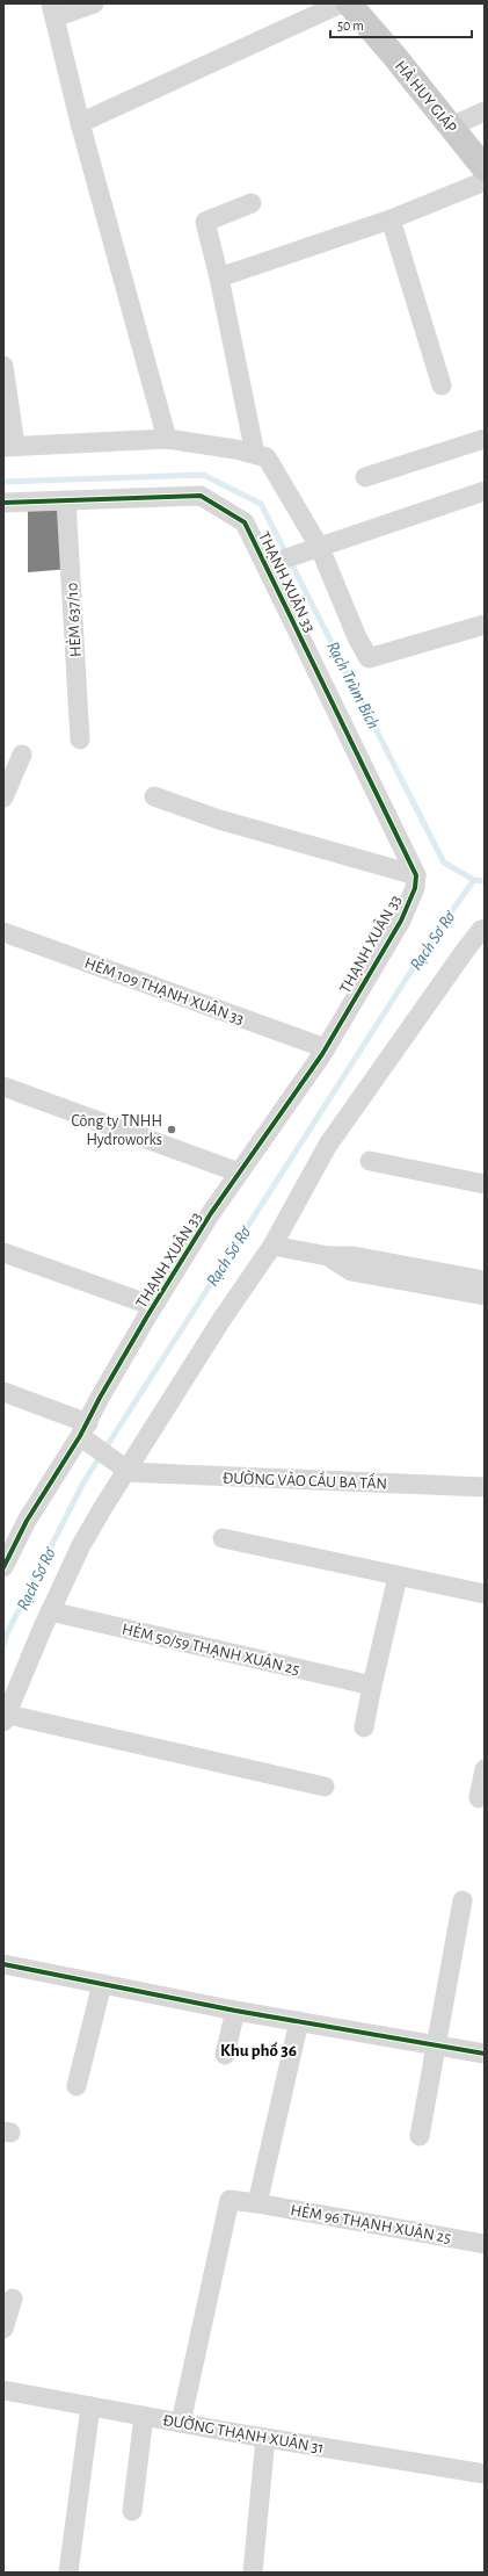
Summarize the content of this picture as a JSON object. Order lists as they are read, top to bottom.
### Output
{
  "streets": {
    "main road": ["HÀ HUY GIÁP"],
    "street": [
      "THẠNH XUÂN 33",
      "HẺM 637/10",
      "HẺM 109 THẠNH XUÂN 33",
      "ĐƯỜNG VÀO CẦU BA TẤN",
      "HẺM 50/59 THẠNH XUÂN 25",
      "HẺM 96 THẠNH XUÂN 25",
      "ĐƯỜNG THẠNH XUÂN 31"
    ]
  },
  "crossings": [
    ["THẠNH XUÂN 33", "HẺM 637/10"],
    ["THẠNH XUÂN 33", "HẺM 109 THẠNH XUÂN 33"],
    ["HẺM 96 THẠNH XUÂN 25", "ĐƯỜNG THẠNH XUÂN 31"]
  ],
  "districts": ["Khu phố 36"],
  "water": ["Rạch Trùm Bích", "Rạch Sơ Rơ"],
  "places": ["Công ty TNHH Hydroworks"],
  "scale_bar": "50 m"
}
